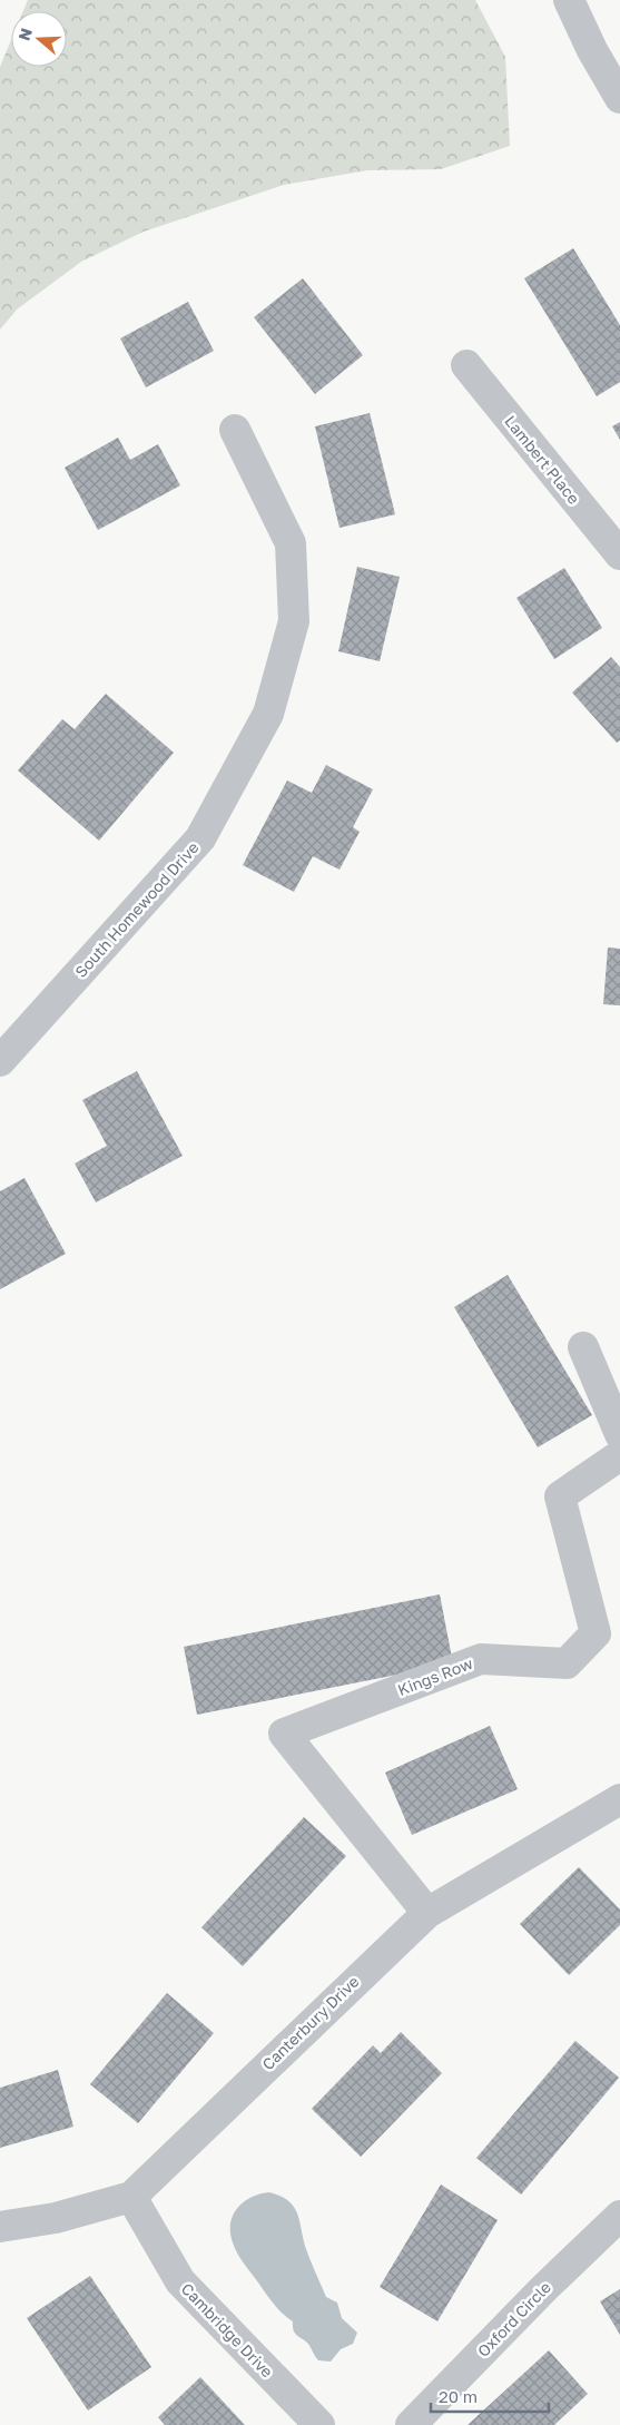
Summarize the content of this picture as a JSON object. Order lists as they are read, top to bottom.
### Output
{
  "streets": {
    "street": [
      "Lambert Place",
      "South Homewood Drive",
      "Kings Row",
      "Canterbury Drive",
      "Oxford Circle",
      "Cambridge Drive"
    ]
  },
  "crossings": [
    ["Kings Row", "Canterbury Drive"],
    ["Canterbury Drive", "Cambridge Drive"]
  ],
  "scale_bar": "20 m",
  "north": "left"
}
